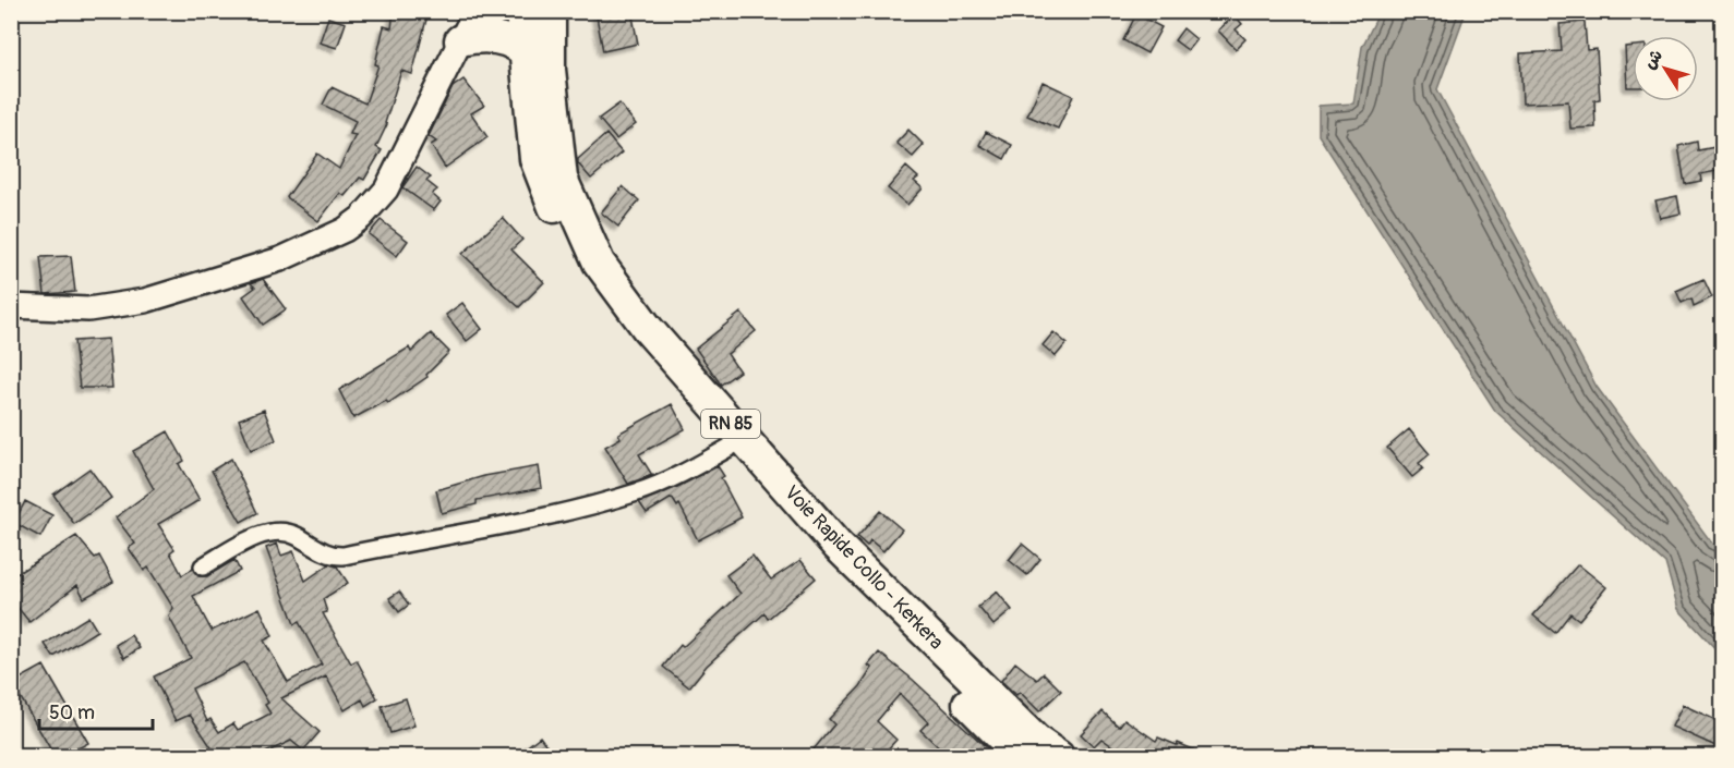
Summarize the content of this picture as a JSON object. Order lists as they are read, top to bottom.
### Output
{
  "streets": {
    "highway": ["RN 85", "Voie Rapide Collo - Kerkera"]
  },
  "scale_bar": "50 m",
  "north": "top left"
}
